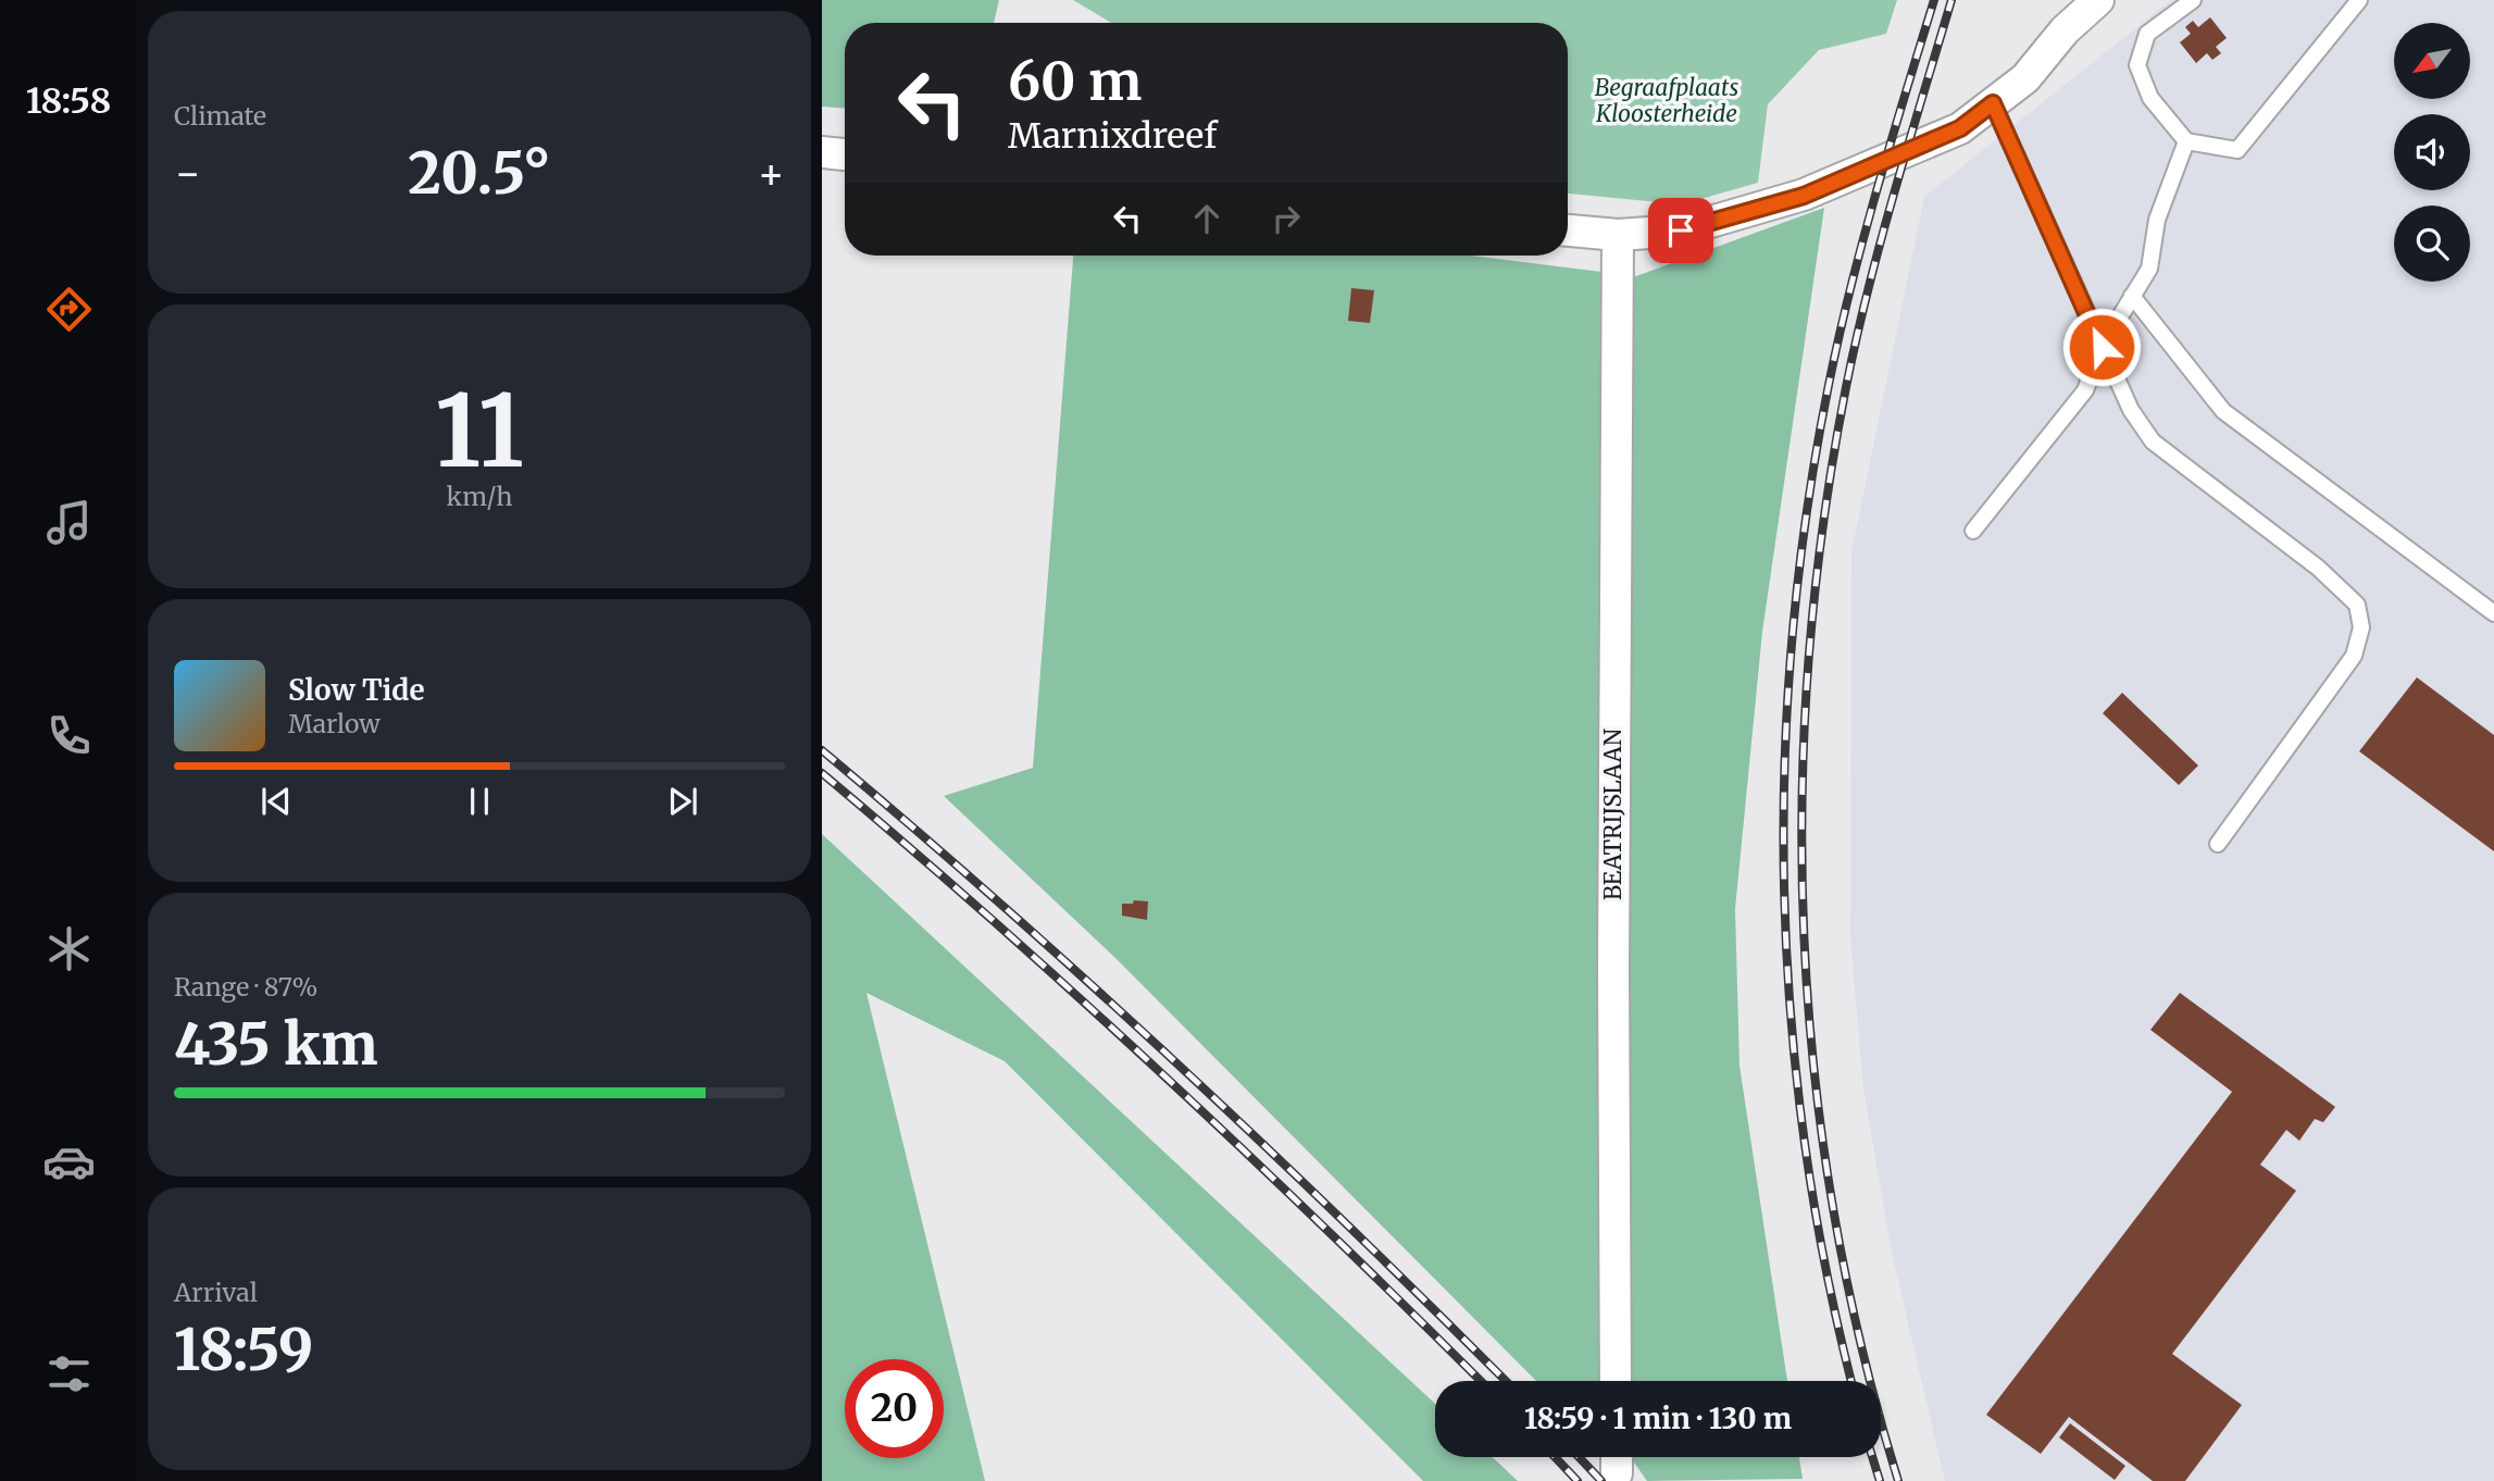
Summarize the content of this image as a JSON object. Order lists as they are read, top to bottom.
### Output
{
  "streets": {
    "street": ["BEATRIJSLAAN"]
  },
  "parks": ["Begraafplaats Kloosterheide"],
  "north": "bottom left",
  "page": {
    "tabs": "18:58",
    "tile": [
      "Climate",
      ["11", "km/h"],
      ["Range · 87%", "435 km"],
      ["Arrival", "18:59"]
    ],
    "turn": ["60 m", "Marnixdreef"],
    "heat": ["−", "20.5°", "+"],
    "song": ["Slow Tide", "Marlow"],
    "limit": "20",
    "trip": "18:59 · 1 min · 130 m"
  }
}
